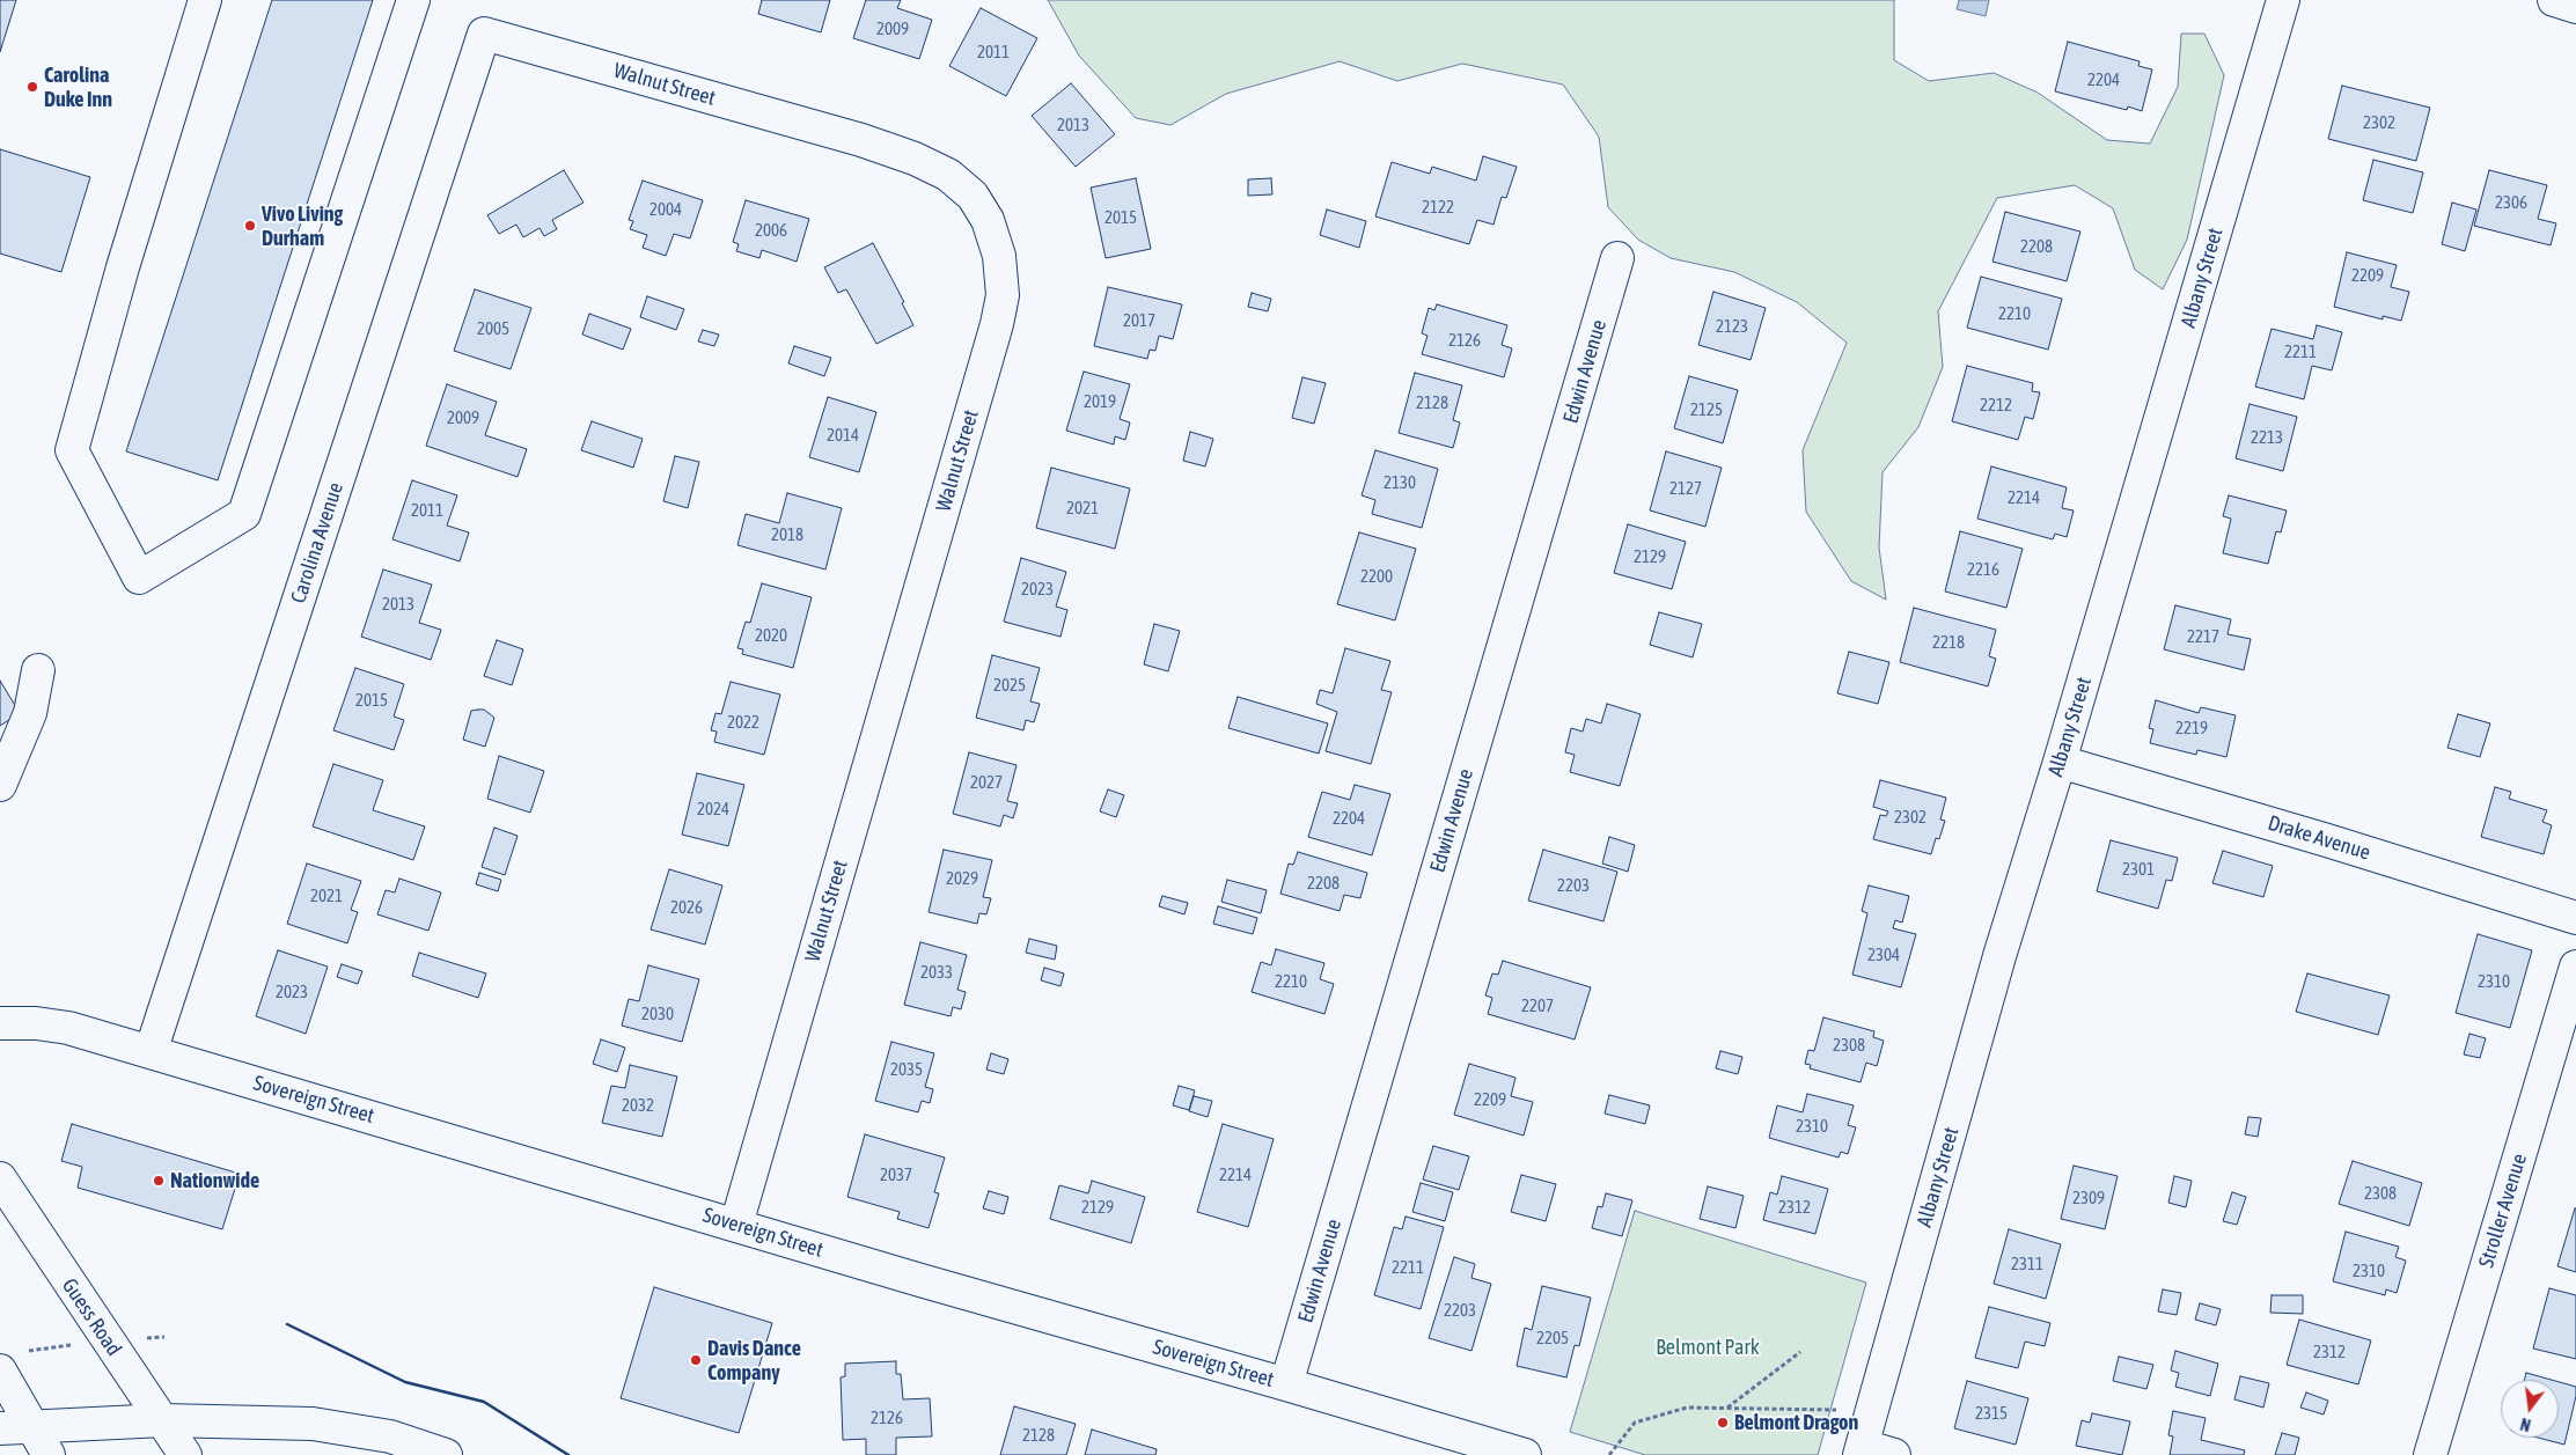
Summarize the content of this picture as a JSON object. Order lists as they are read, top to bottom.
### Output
{
  "streets": {
    "main road": [
      "Walnut Street",
      "Albany Street",
      "Edwin Avenue",
      "Carolina Avenue",
      "Drake Avenue",
      "Sovereign Street",
      "Stroller Avenue",
      "Guess Road"
    ]
  },
  "crossings": [
    ["Walnut Street", "Carolina Avenue"],
    ["Walnut Street", "Sovereign Street"],
    ["Albany Street", "Drake Avenue"],
    ["Edwin Avenue", "Sovereign Street"],
    ["Carolina Avenue", "Sovereign Street"]
  ],
  "parks": ["Belmont Park"],
  "places": [
    "Carolina Duke Inn",
    "Vivo Living Durham",
    "Nationwide",
    "Davis Dance Company",
    "Belmont Dragon"
  ],
  "house_numbers": [
    "2009",
    "2011",
    "2204",
    "2302",
    "2013",
    "2306",
    "2122",
    "2004",
    "2015",
    "2006",
    "2208",
    "2209",
    "2210",
    "2017",
    "2123",
    "2005",
    "2126",
    "2211",
    "2019",
    "2128",
    "2212",
    "2125",
    "2009",
    "2014",
    "2213",
    "2130",
    "2127",
    "2214",
    "2021",
    "2011",
    "2018",
    "2129",
    "2216",
    "2200",
    "2023",
    "2013",
    "2020",
    "2217",
    "2218",
    "2025",
    "2015",
    "2022",
    "2219",
    "2027",
    "2024",
    "2302",
    "2204",
    "2301",
    "2029",
    "2208",
    "2203",
    "2021",
    "2026",
    "2304",
    "2033",
    "2210",
    "2310",
    "2023",
    "2207",
    "2030",
    "2308",
    "2035",
    "2209",
    "2032",
    "2310",
    "2037",
    "2214",
    "2308",
    "2309",
    "2129",
    "2312",
    "2311",
    "2211",
    "2310",
    "2203",
    "2205",
    "2312",
    "2315",
    "2126",
    "2128"
  ],
  "north": "bottom"
}
